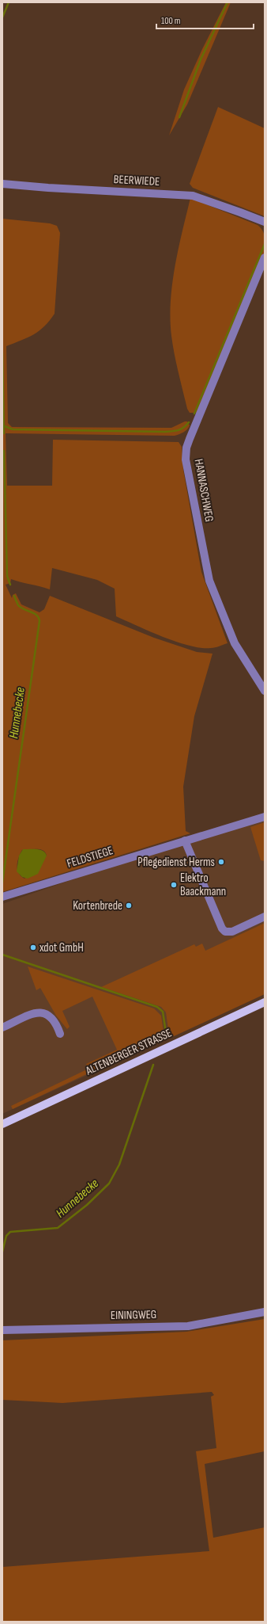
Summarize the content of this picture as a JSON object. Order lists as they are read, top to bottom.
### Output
{
  "streets": {
    "main road": ["ALTENBERGER STRASSE"],
    "street": [
      "BEERWIEDE",
      "HANNASCHWEG",
      "FELDSTIEGE",
      "EININGWEG"
    ]
  },
  "water": ["Hunnebecke"],
  "places": [
    "Pflegedienst Herms",
    "Elektro Baackmann",
    "Kortenbrede",
    "xdot GmbH"
  ],
  "scale_bar": "100 m"
}
